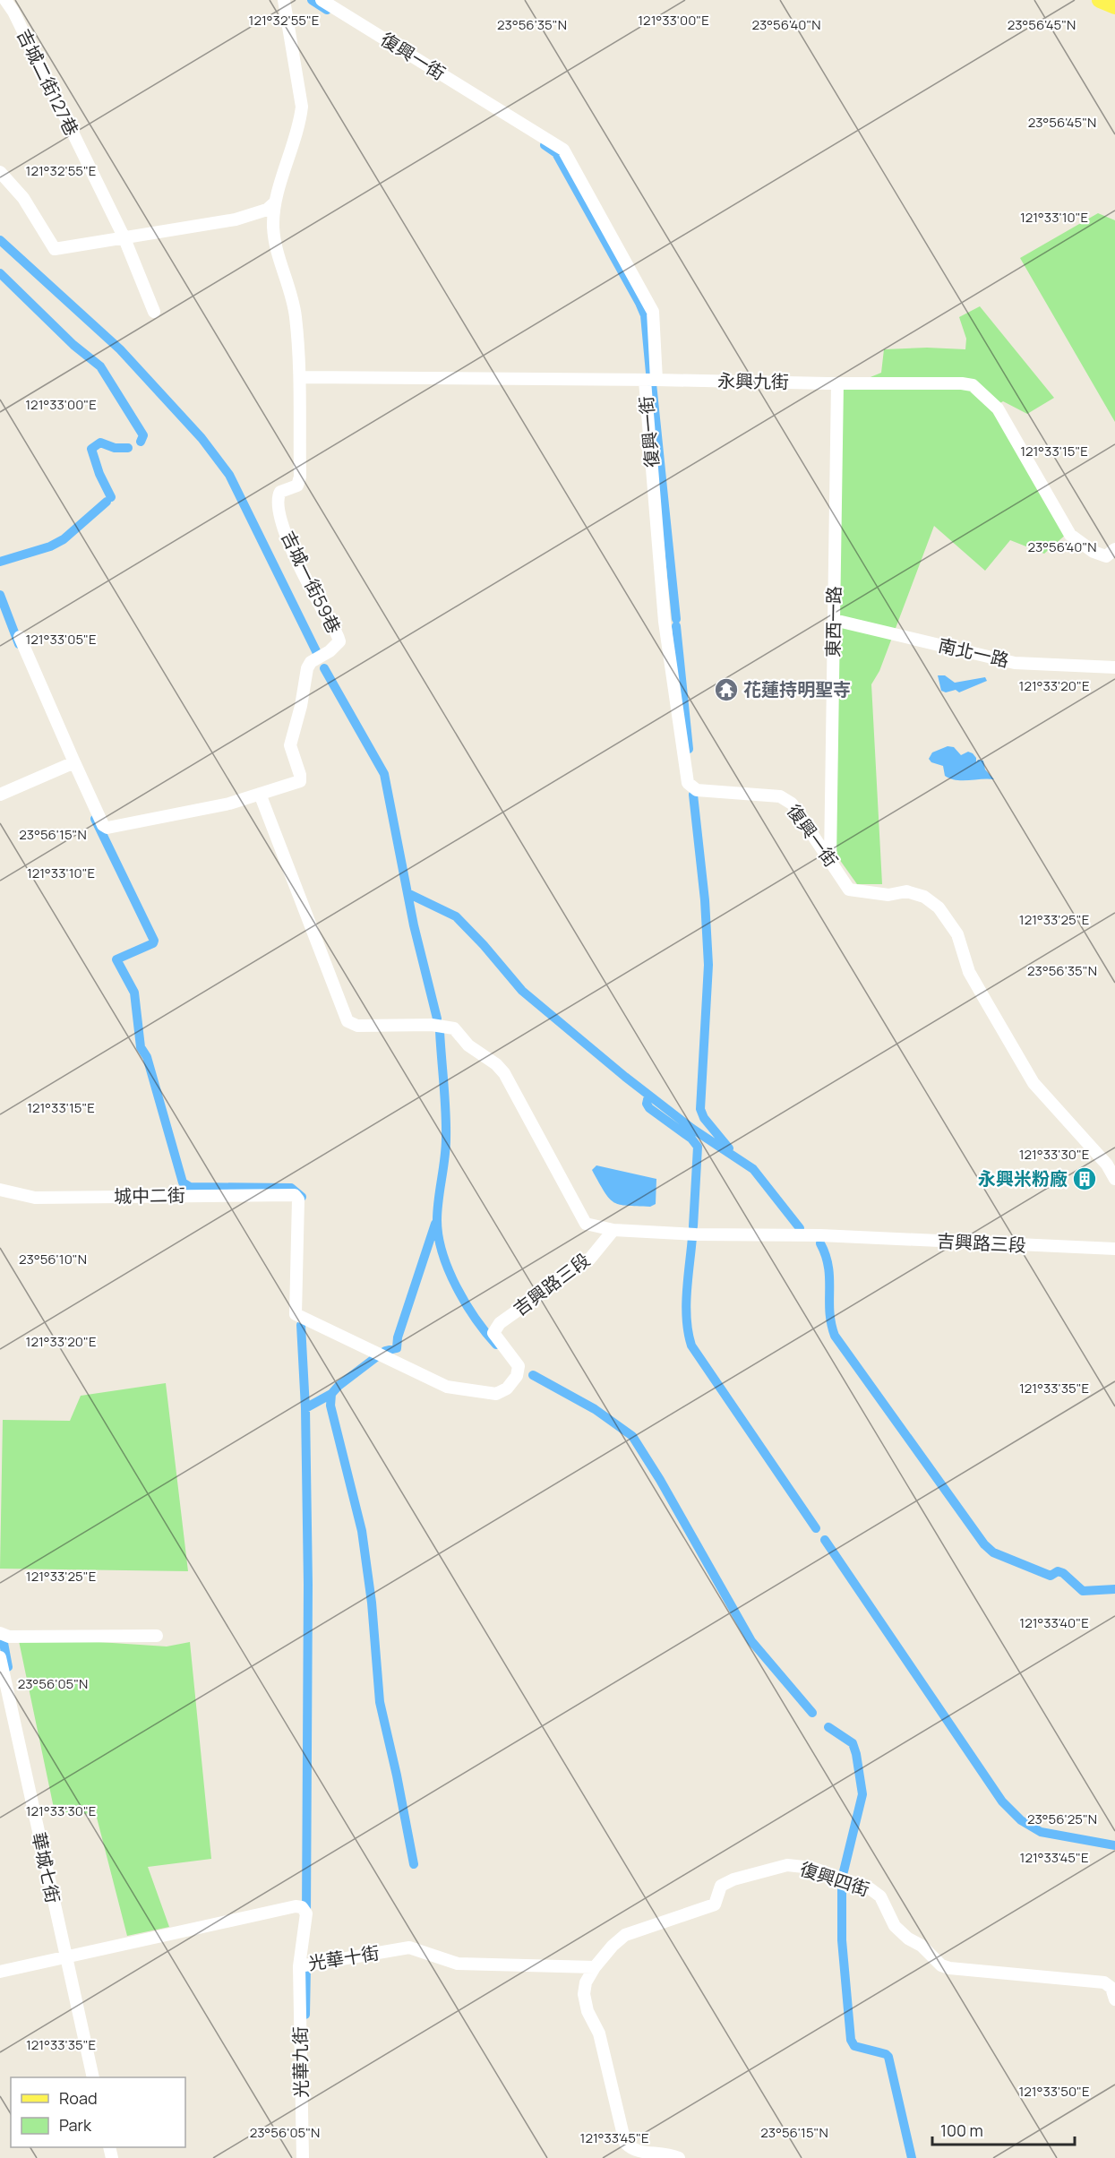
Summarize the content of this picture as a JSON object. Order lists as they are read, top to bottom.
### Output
{
  "streets": {
    "street": [
      "復興一街",
      "吉城二街127巷",
      "永興九街",
      "吉城一街59巷",
      "東西一路",
      "南北一路",
      "城中二街",
      "吉興路三段",
      "華城七街",
      "復興四街",
      "光華十街",
      "光華九街"
    ]
  },
  "crossings": [
    ["復興一街", "永興九街"],
    ["復興一街", "東西一路"],
    ["永興九街", "吉城一街59巷"],
    ["永興九街", "東西一路"],
    ["東西一路", "南北一路"],
    ["城中二街", "吉興路三段"],
    ["華城七街", "光華十街"],
    ["復興四街", "光華十街"],
    ["光華十街", "光華九街"]
  ],
  "places": {
    "temple": ["花蓮持明聖寺"],
    "building": ["永興米粉廠"]
  },
  "legend": ["Road", "Park"],
  "scale_bar": "100 m",
  "coordinates": [
    "121°32'55\"E",
    "121°33'00\"E",
    "23°56'35\"N",
    "23°56'40\"N",
    "23°56'45\"N",
    "121°33'10\"E",
    "121°33'15\"E",
    "121°33'05\"E",
    "121°33'20\"E",
    "23°56'15\"N",
    "121°33'25\"E",
    "121°33'30\"E",
    "23°56'10\"N",
    "121°33'35\"E",
    "121°33'40\"E",
    "23°56'05\"N",
    "23°56'25\"N",
    "121°33'45\"E",
    "121°33'50\"E"
  ]
}
